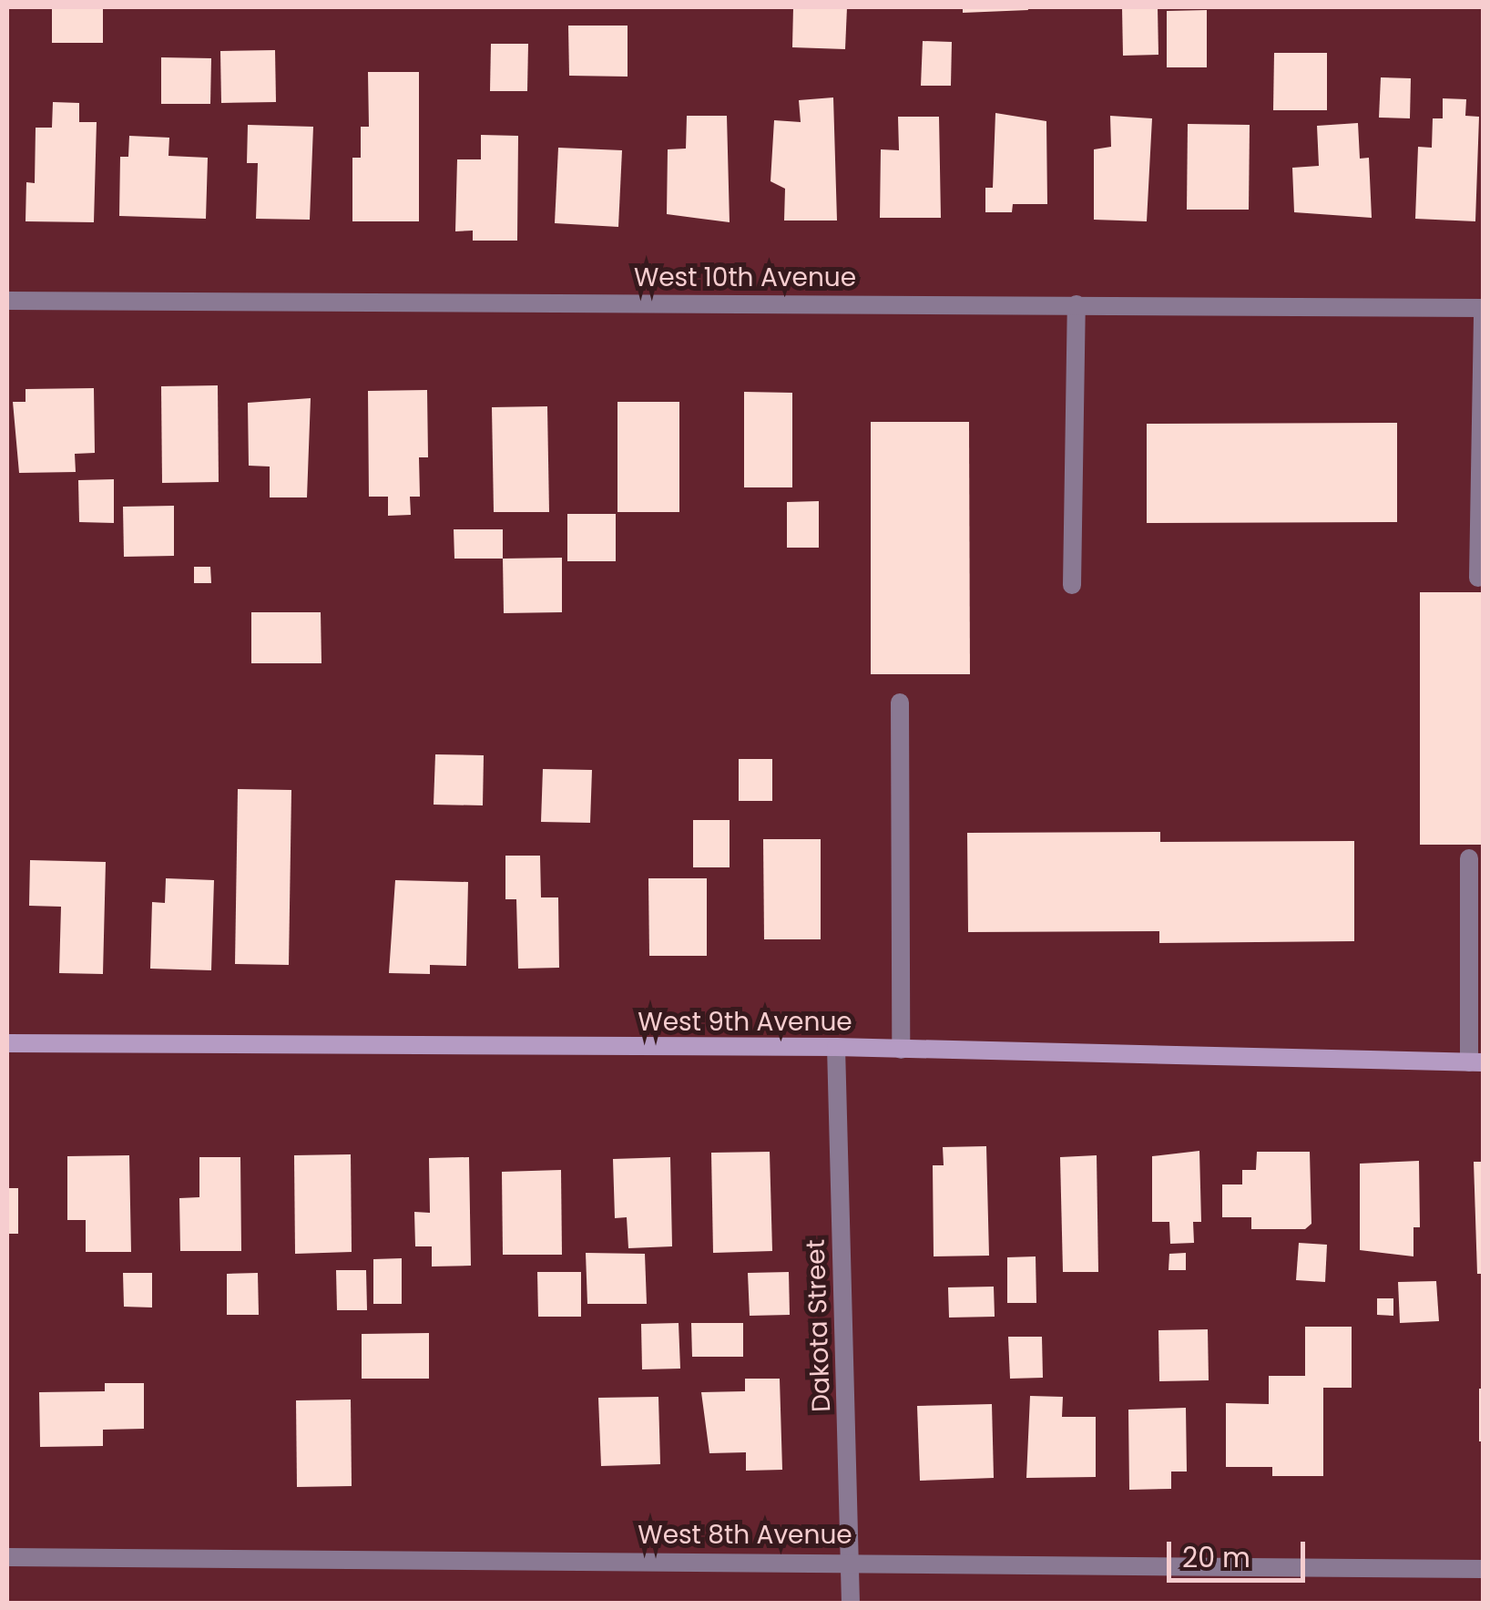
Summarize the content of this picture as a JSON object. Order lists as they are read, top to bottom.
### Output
{
  "streets": {
    "main road": ["West 9th Avenue"],
    "street": ["West 10th Avenue", "Dakota Street", "West 8th Avenue"]
  },
  "crossings": [
    ["West 9th Avenue", "Dakota Street"],
    ["Dakota Street", "West 8th Avenue"]
  ],
  "scale_bar": "20 m"
}
